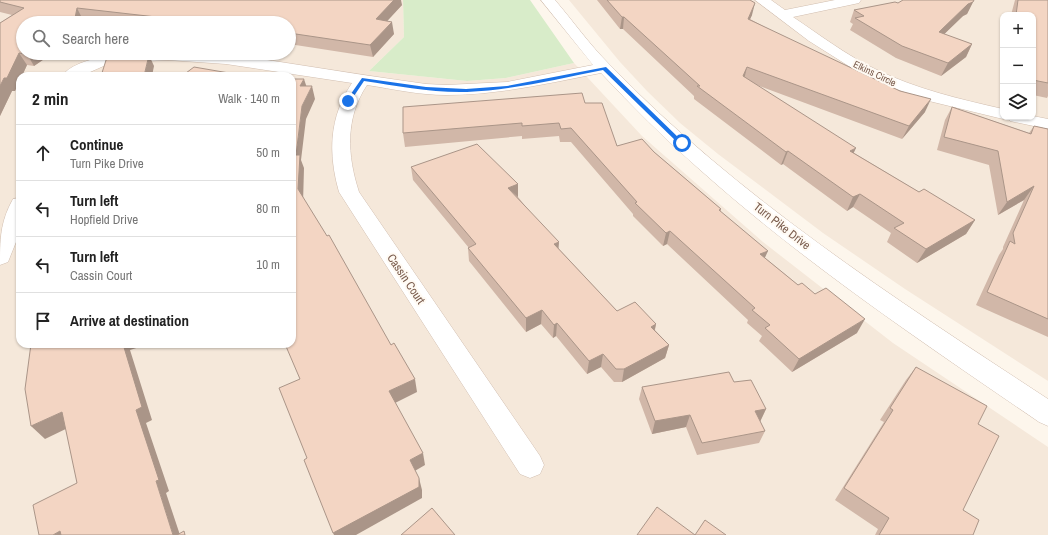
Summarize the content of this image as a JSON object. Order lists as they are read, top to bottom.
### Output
{
  "streets": {
    "street": ["Elkins Circle", "Turn Pike Drive", "Cassin Court"]
  },
  "page": {
    "map_buttons": ["+", "−"],
    "search": "Search here",
    "heading": ["2 min", "Walk · 140 m"],
    "list": [
      ["Continue", "Turn Pike Drive", "50 m"],
      ["Turn left", "Hopfield Drive", "80 m"],
      ["Turn left", "Cassin Court", "10 m"],
      "Arrive at destination"
    ]
  }
}
